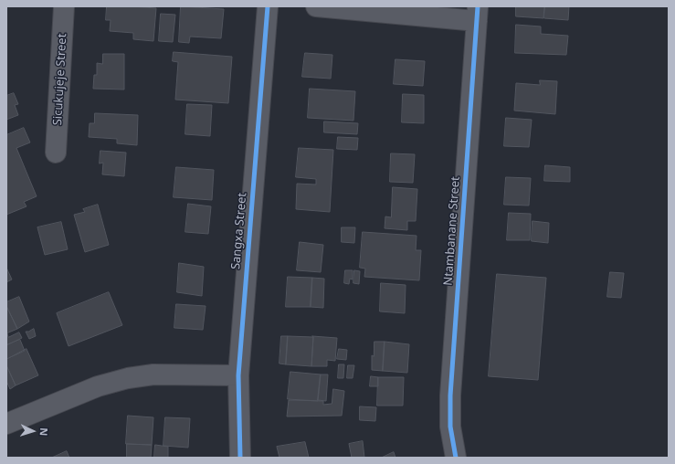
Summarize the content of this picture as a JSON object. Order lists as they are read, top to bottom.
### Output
{
  "streets": {
    "street": ["Sicukujeje Street", "Sangxa Street", "Ntambanane Street"]
  },
  "north": "right"
}
